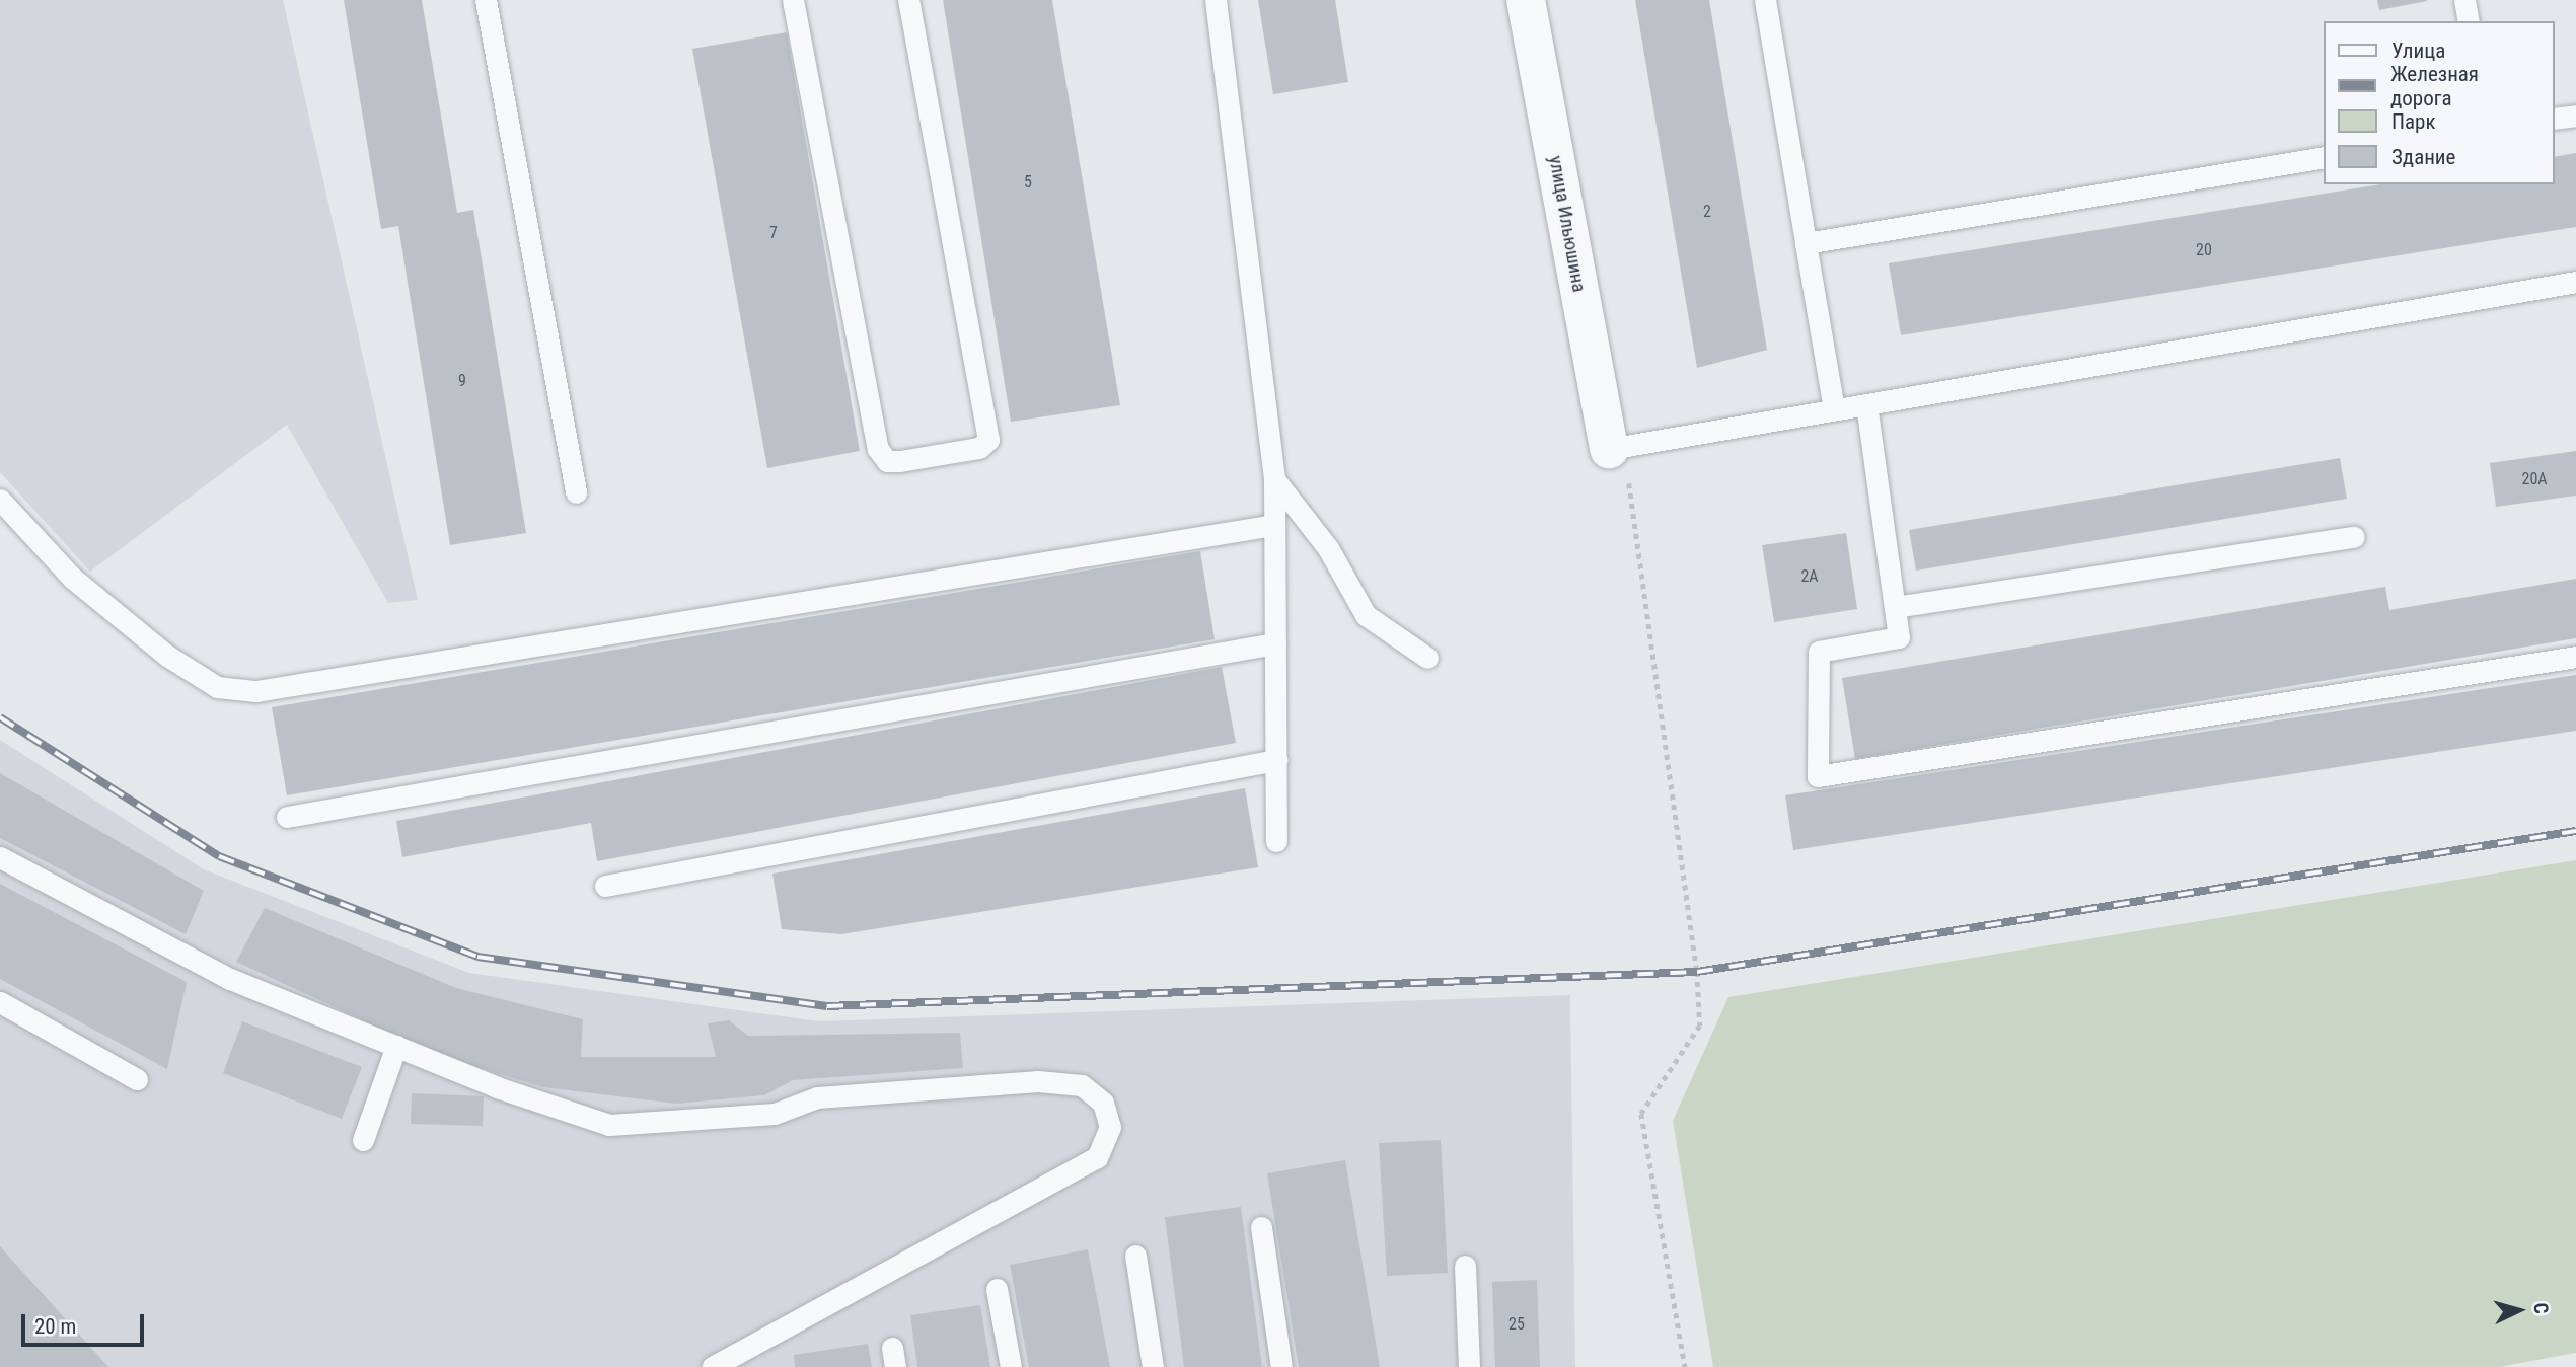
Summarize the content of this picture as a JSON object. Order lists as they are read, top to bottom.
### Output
{
  "streets": {
    "street": ["улица Ильюшина"]
  },
  "house_numbers": [
    "5",
    "2",
    "7",
    "20",
    "9",
    "20А",
    "2А",
    "25"
  ],
  "legend": [
    "Улица",
    "Железная дорога",
    "Парк",
    "Здание"
  ],
  "scale_bar": "20 m",
  "north": "right"
}
